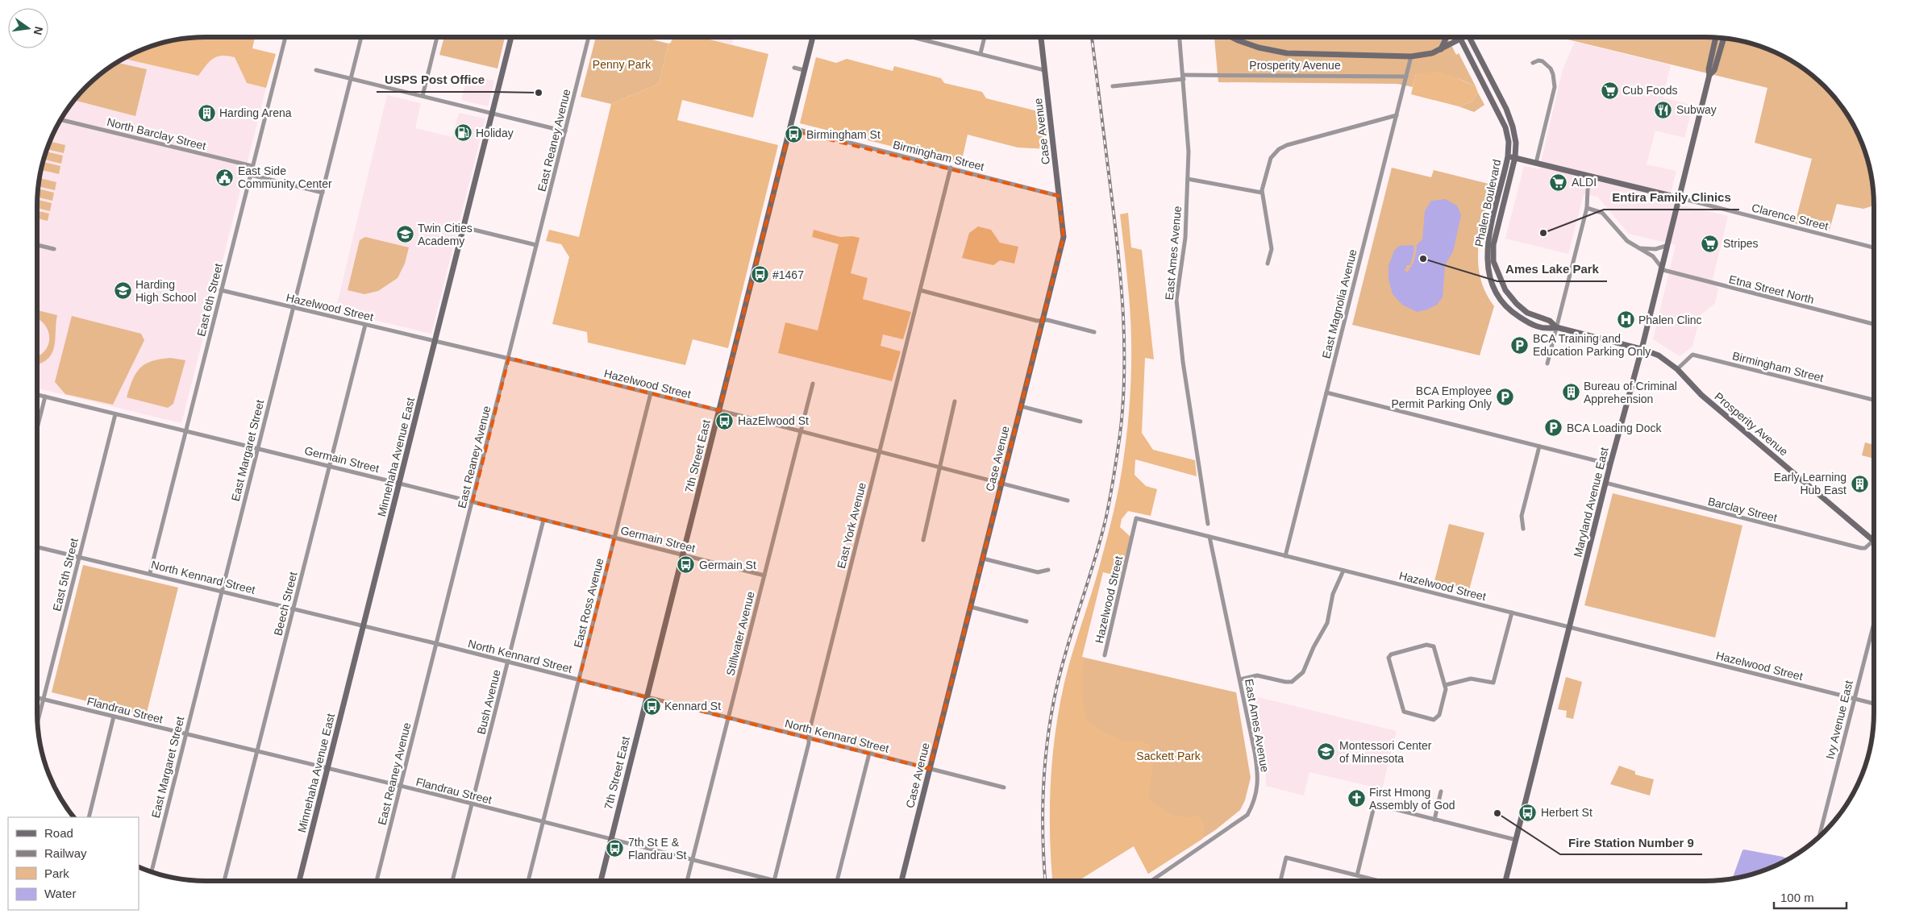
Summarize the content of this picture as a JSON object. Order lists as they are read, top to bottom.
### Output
{
  "streets": {
    "main road": [
      "Prosperity Avenue",
      "Case Avenue",
      "Phalen Boulevard",
      "Clarence Street",
      "7th Street East",
      "Minnehaha Avenue East",
      "Maryland Avenue East"
    ],
    "street": [
      "North Barclay Street",
      "East Reaney Avenue",
      "Birmingham Street",
      "East Ames Avenue",
      "Etna Street North",
      "East 6th Street",
      "East Magnolia Avenue",
      "Hazelwood Street",
      "East Margaret Street",
      "Germain Street",
      "Barclay Street",
      "East York Avenue",
      "East 5th Street",
      "North Kennard Street",
      "East Ross Avenue",
      "Beech Street",
      "Stillwater Avenue",
      "Bush Avenue",
      "Flandrau Street",
      "Ivy Avenue East"
    ]
  },
  "crossings": [
    ["Prosperity Avenue", "Birmingham Street"],
    ["Prosperity Avenue", "Phalen Boulevard"],
    ["Prosperity Avenue", "East Ames Avenue"],
    ["Prosperity Avenue", "East Magnolia Avenue"],
    ["Prosperity Avenue", "Barclay Street"],
    ["Case Avenue", "Birmingham Street"],
    ["Case Avenue", "Hazelwood Street"],
    ["Case Avenue", "North Kennard Street"],
    ["North Barclay Street", "East 6th Street"],
    ["East Reaney Avenue", "Hazelwood Street"],
    ["East Reaney Avenue", "Germain Street"],
    ["East Reaney Avenue", "North Kennard Street"],
    ["East Reaney Avenue", "Flandrau Street"],
    ["Birmingham Street", "Phalen Boulevard"],
    ["Birmingham Street", "7th Street East"],
    ["Birmingham Street", "East York Avenue"],
    ["Phalen Boulevard", "Clarence Street"],
    ["Phalen Boulevard", "Maryland Avenue East"],
    ["Clarence Street", "Maryland Avenue East"],
    ["East Ames Avenue", "Hazelwood Street"],
    ["Etna Street North", "Maryland Avenue East"],
    ["East 6th Street", "Hazelwood Street"],
    ["East 6th Street", "Germain Street"],
    ["East 6th Street", "North Kennard Street"],
    ["East Magnolia Avenue", "Hazelwood Street"],
    ["Hazelwood Street", "East Margaret Street"],
    ["Hazelwood Street", "7th Street East"],
    ["Hazelwood Street", "Minnehaha Avenue East"],
    ["Hazelwood Street", "Maryland Avenue East"],
    ["Hazelwood Street", "East York Avenue"],
    ["Hazelwood Street", "East Ross Avenue"],
    ["Hazelwood Street", "Beech Street"],
    ["Hazelwood Street", "Stillwater Avenue"],
    ["Hazelwood Street", "Ivy Avenue East"],
    ["East Margaret Street", "Germain Street"],
    ["East Margaret Street", "North Kennard Street"],
    ["East Margaret Street", "Flandrau Street"],
    ["7th Street East", "Germain Street"],
    ["7th Street East", "North Kennard Street"],
    ["7th Street East", "Flandrau Street"],
    ["Minnehaha Avenue East", "Germain Street"],
    ["Minnehaha Avenue East", "North Kennard Street"],
    ["Minnehaha Avenue East", "Flandrau Street"],
    ["Germain Street", "East 5th Street"],
    ["Germain Street", "East Ross Avenue"],
    ["Germain Street", "Beech Street"],
    ["Germain Street", "Stillwater Avenue"],
    ["Germain Street", "Bush Avenue"],
    ["Maryland Avenue East", "Barclay Street"],
    ["East York Avenue", "North Kennard Street"],
    ["East York Avenue", "Flandrau Street"],
    ["East 5th Street", "North Kennard Street"],
    ["East 5th Street", "Flandrau Street"],
    ["North Kennard Street", "East Ross Avenue"],
    ["North Kennard Street", "Beech Street"],
    ["North Kennard Street", "Stillwater Avenue"],
    ["North Kennard Street", "Bush Avenue"],
    ["East Ross Avenue", "Flandrau Street"],
    ["Beech Street", "Flandrau Street"],
    ["Stillwater Avenue", "Flandrau Street"],
    ["Bush Avenue", "Flandrau Street"]
  ],
  "parks": ["Penny Park", "Sackett Park"],
  "places": {
    "supermarket": ["Cub Foods", "ALDI", "Stripes"],
    "other": [
      "USPS Post Office",
      "Entira Family Clinics",
      "Ames Lake Park",
      "Fire Station Number 9"
    ],
    "restaurant": ["Subway"],
    "building": ["Harding Arena", "Bureau of Criminal Apprehension", "Early Learning Hub East"],
    "fuel station": ["Holiday"],
    "bus stop": [
      "Birmingham St",
      "#1467",
      "HazElwood St",
      "Germain St",
      "Kennard St",
      "Herbert St",
      "7th St E & Flandrau St"
    ],
    "public building": ["East Side Community Center"],
    "school or university": ["Twin Cities Academy", "Harding High School", "Montessori Center of Minnesota"],
    "hospital": ["Phalen Clinc"],
    "parking": ["BCA Training and Education Parking Only", "BCA Employee Permit Parking Only", "BCA Loading Dock"],
    "church": ["First Hmong Assembly of God"]
  },
  "legend": [
    "Road",
    "Railway",
    "Park",
    "Water"
  ],
  "scale_bar": "100 m",
  "north": "right"
}
